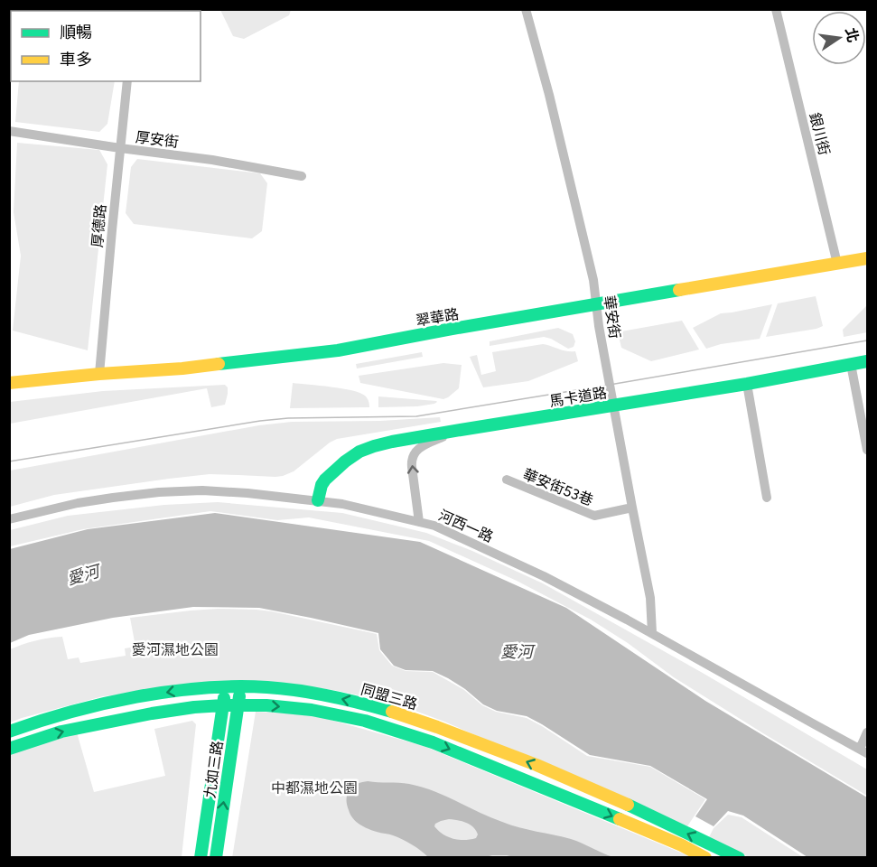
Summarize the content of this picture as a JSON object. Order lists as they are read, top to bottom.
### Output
{
  "streets": {
    "street": [
      "銀川街",
      "厚安街",
      "厚德路",
      "翠華路",
      "華安街",
      "馬卡道路",
      "華安街53巷",
      "河西一路",
      "同盟三路",
      "九如三路"
    ]
  },
  "crossings": [
    ["銀川街", "翠華路"],
    ["厚安街", "厚德路"],
    ["厚德路", "翠華路"],
    ["翠華路", "華安街"],
    ["華安街", "馬卡道路"],
    ["華安街", "華安街53巷"],
    ["華安街", "河西一路"],
    ["馬卡道路", "河西一路"],
    ["同盟三路", "九如三路"]
  ],
  "water": ["愛河"],
  "parks": ["愛河濕地公園", "中都濕地公園"],
  "legend": ["順暢", "車多"],
  "north": "right"
}
